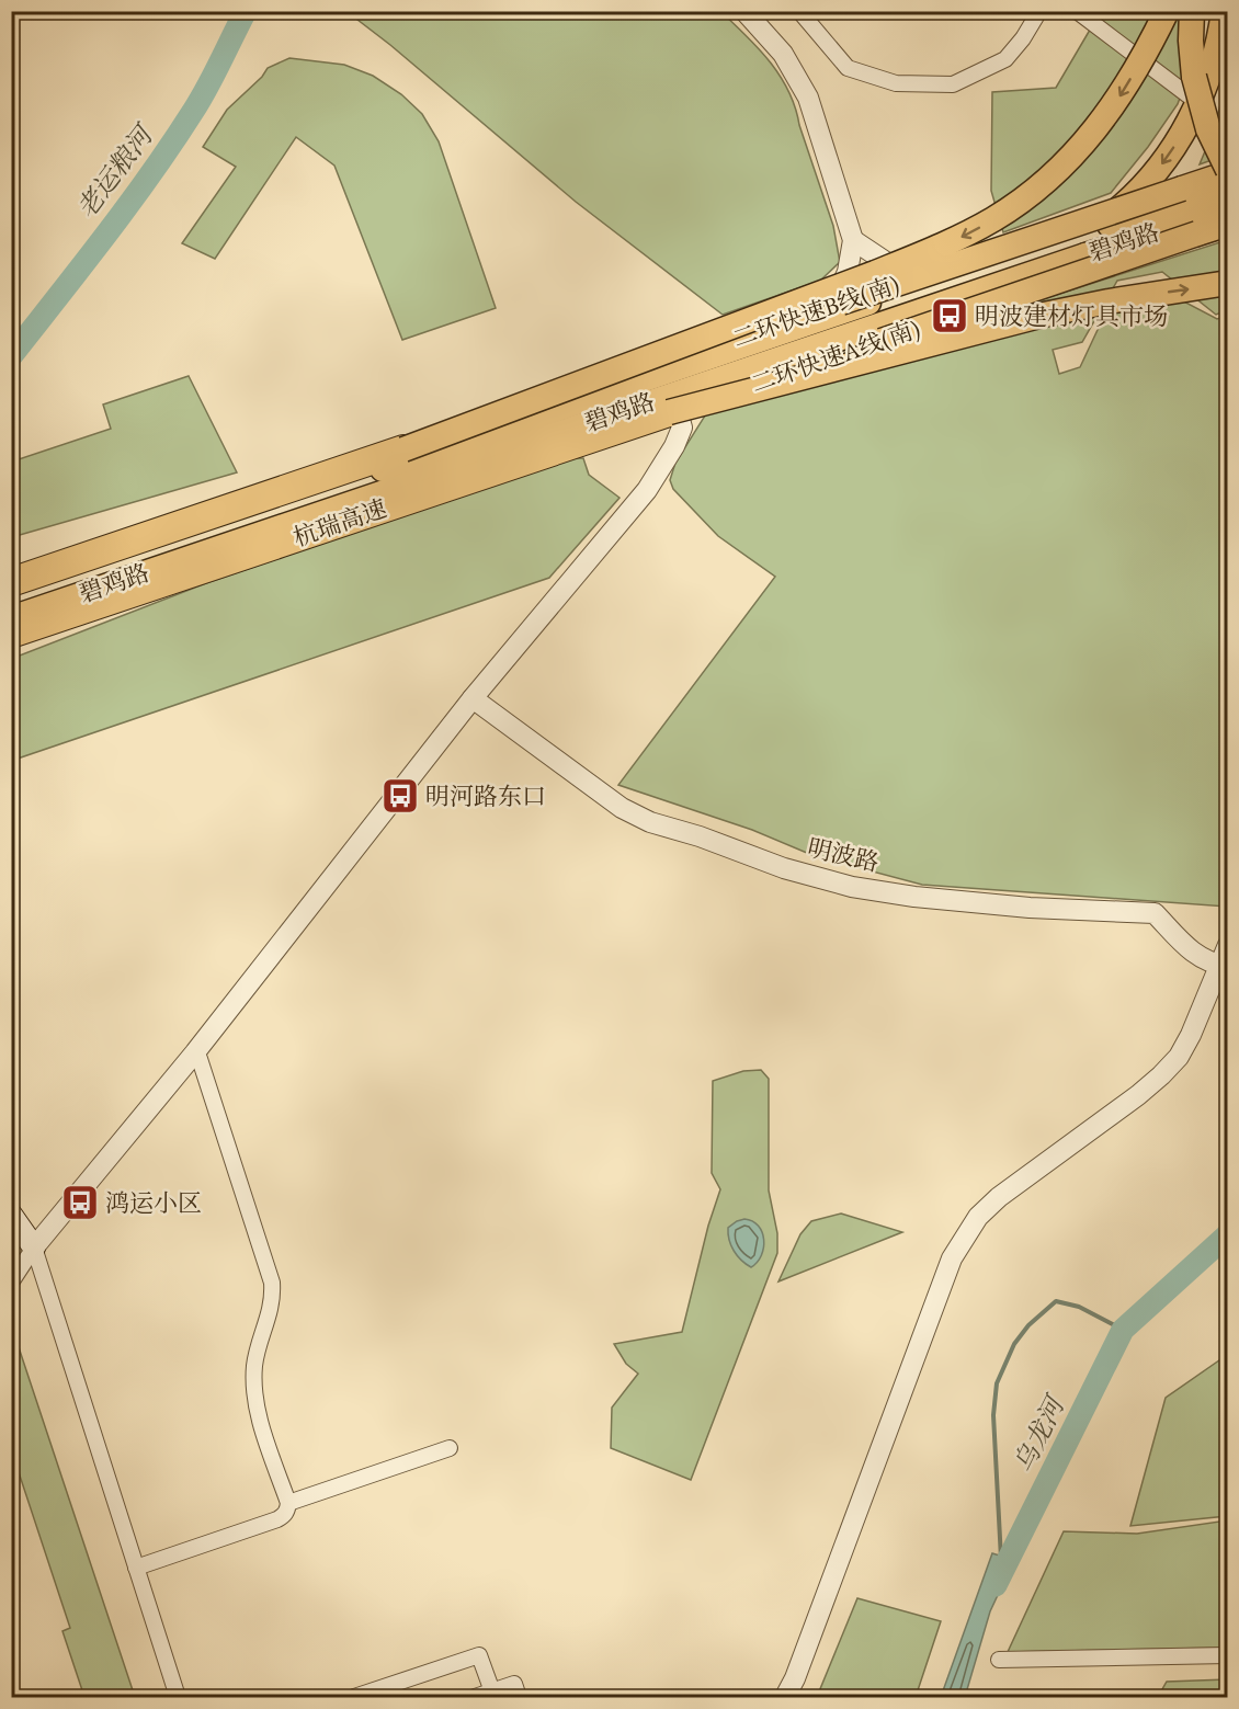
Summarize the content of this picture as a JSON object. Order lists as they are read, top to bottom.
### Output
{
  "streets": {
    "highway": ["杭瑞高速"],
    "main road": ["碧鸡路", "二环快速B线(南)", "二环快速A线(南)"],
    "street": ["明波路"]
  },
  "crossings": [
    ["碧鸡路", "二环快速A线(南)"],
    ["碧鸡路", "杭瑞高速"],
    ["二环快速B线(南)", "杭瑞高速"],
    ["二环快速A线(南)", "杭瑞高速"]
  ],
  "water": ["老运粮河", "乌龙河"],
  "places": {
    "bus stop": ["明波建材灯具市场", "明河路东口", "鸿运小区"]
  }
}
